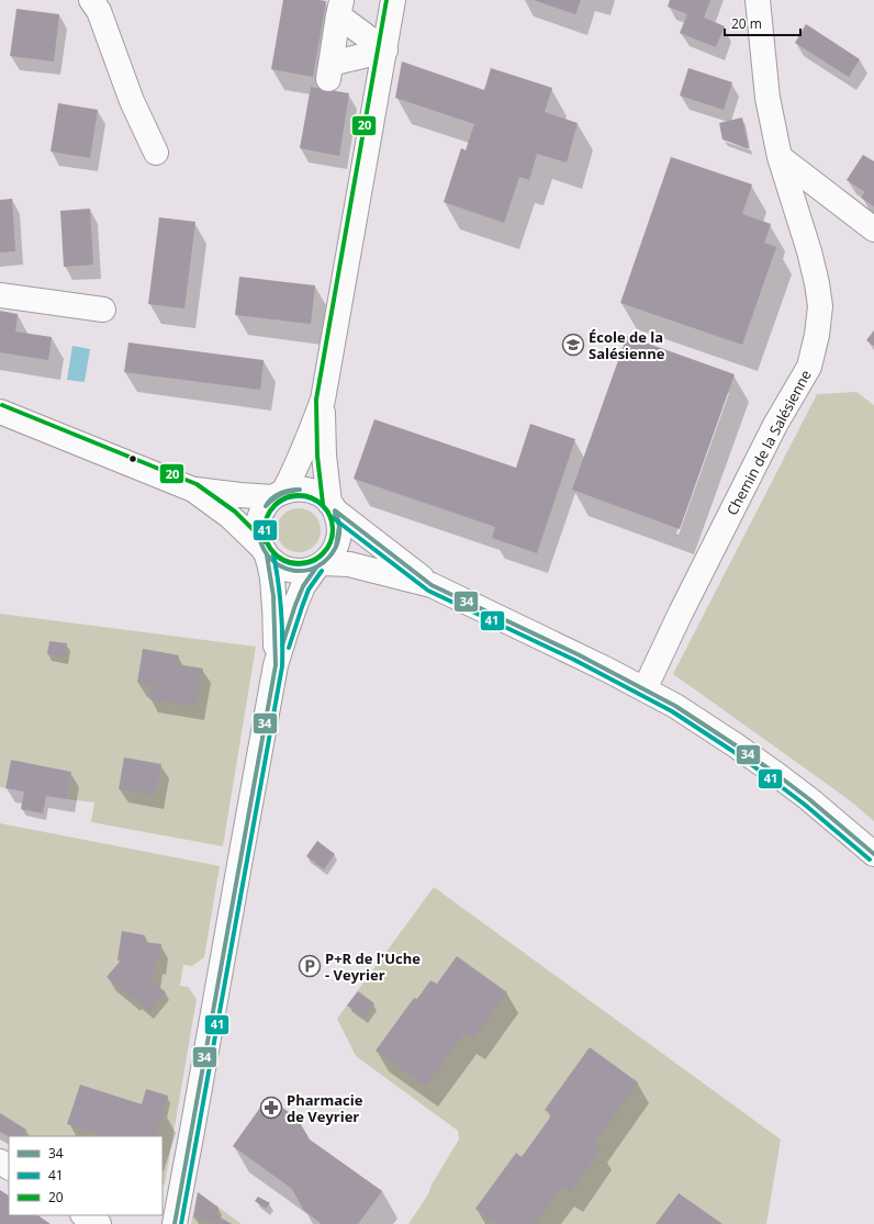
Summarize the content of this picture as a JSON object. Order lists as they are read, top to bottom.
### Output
{
  "streets": {
    "street": ["Chemin de la Salésienne"]
  },
  "places": {
    "school or university": ["École de la Salésienne"],
    "parking": ["P+R de l'Uche - Veyrier"],
    "pharmacy": ["Pharmacie de Veyrier"]
  },
  "lines": ["transit line 20", "transit line 34", "transit line 41"],
  "legend": ["34", "41", "20"],
  "scale_bar": "20 m"
}
